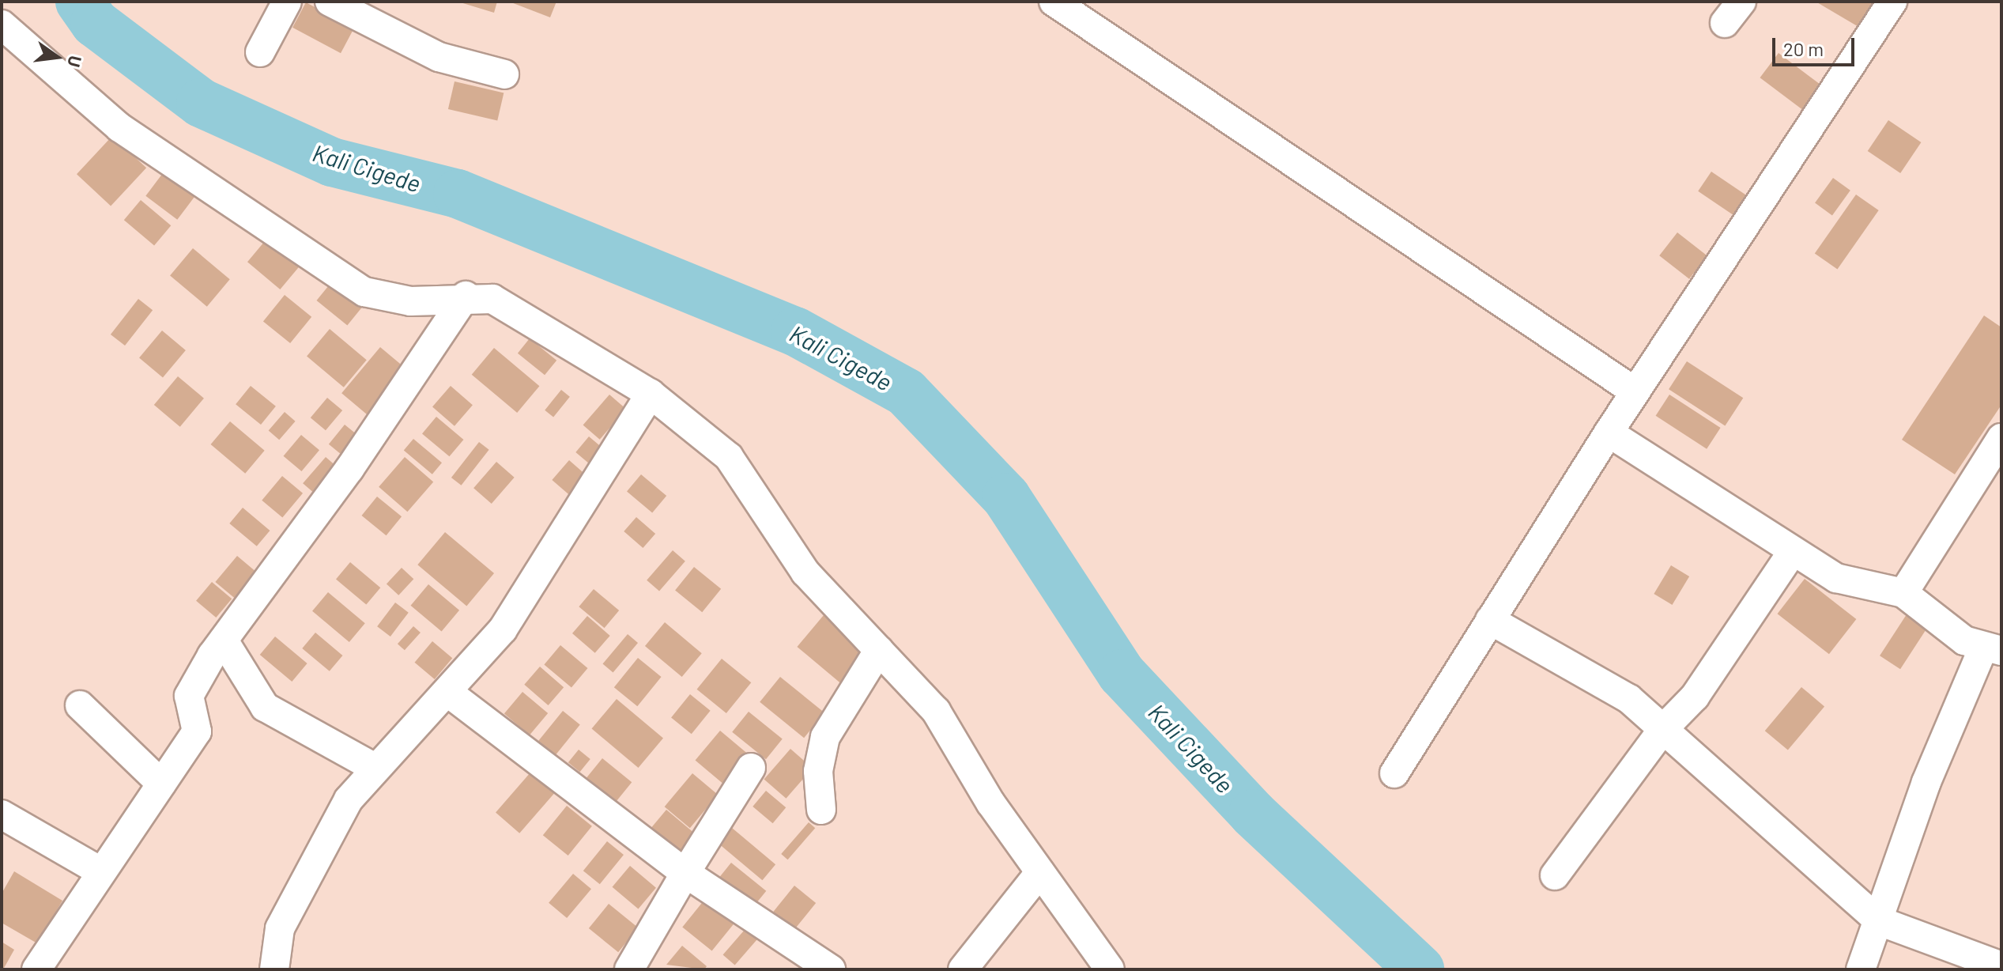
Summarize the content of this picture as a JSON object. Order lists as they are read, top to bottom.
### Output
{
  "water": ["Kali Cigede"],
  "scale_bar": "20 m",
  "north": "right"
}
